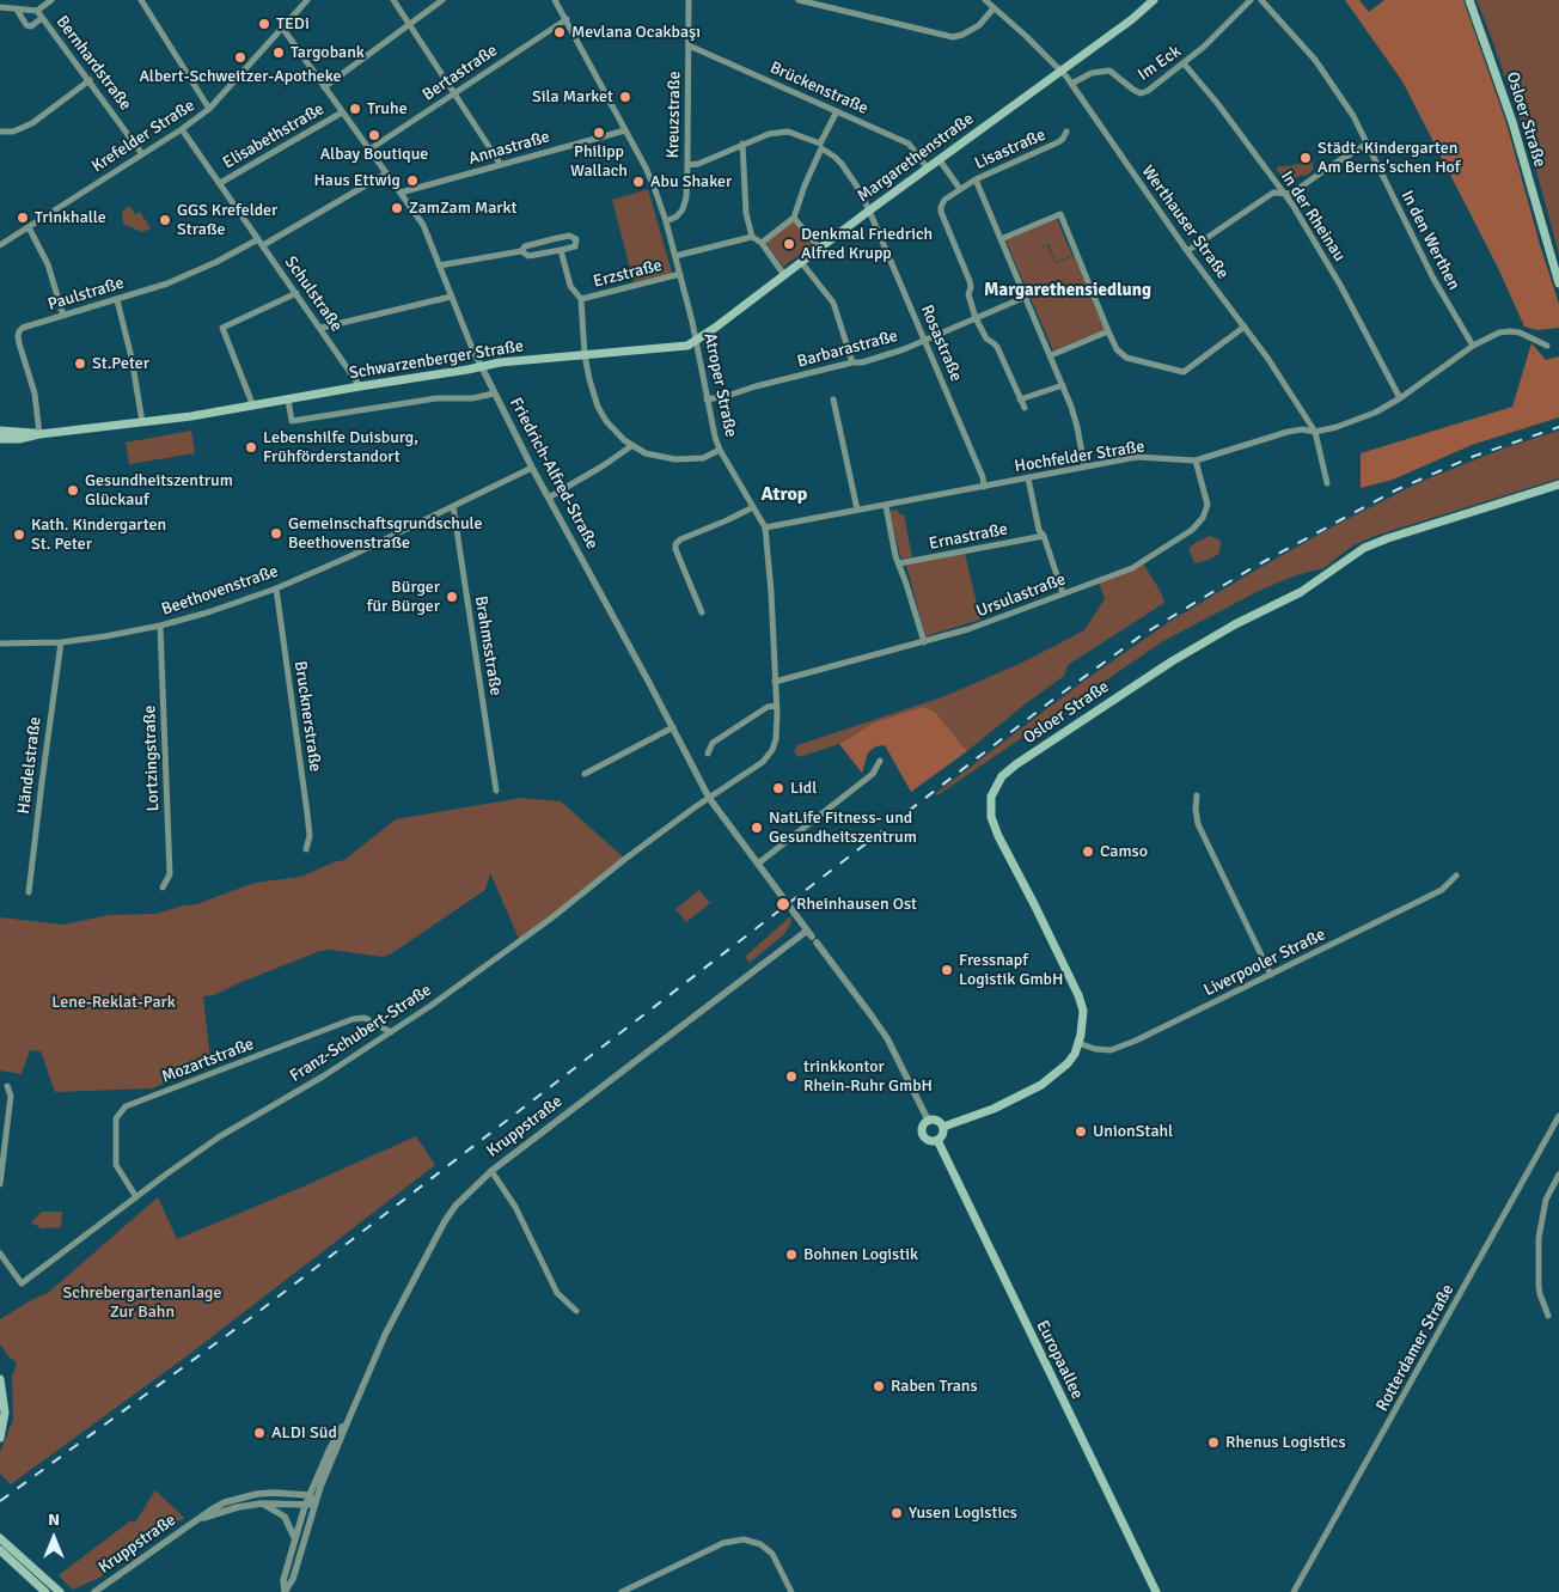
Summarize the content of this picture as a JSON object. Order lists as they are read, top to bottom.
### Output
{
  "streets": {
    "main road": [
      "Osloer Straße",
      "Margarethenstraße",
      "Schwarzenberger Straße",
      "Europaallee"
    ],
    "street": [
      "Bernhardstraße",
      "Im Eck",
      "Bertastraße",
      "Brückenstraße",
      "Kreuzstraße",
      "Krefelder Straße",
      "Elisabethstraße",
      "Annastraße",
      "Lisastraße",
      "In der Rheinau",
      "Werthauser Straße",
      "In den Werthen",
      "Erzstraße",
      "Paulstraße",
      "Schulstraße",
      "Rosastraße",
      "Barbarastraße",
      "Atroper Straße",
      "Hochfelder Straße",
      "Friedrich-Alfred-Straße",
      "Ernastraße",
      "Beethovenstraße",
      "Ursulastraße",
      "Brahmsstraße",
      "Brucknerstraße",
      "Lortzingstraße",
      "Händelstraße",
      "Liverpooler Straße",
      "Franz-Schubert-Straße",
      "Mozartstraße",
      "Kruppstraße",
      "Rotterdamer Straße"
    ]
  },
  "crossings": [
    ["Bernhardstraße", "Krefelder Straße"],
    ["Im Eck", "In der Rheinau"],
    ["Im Eck", "Werthauser Straße"],
    ["Bertastraße", "Atroper Straße"],
    ["Bertastraße", "Friedrich-Alfred-Straße"],
    ["Brückenstraße", "Kreuzstraße"],
    ["Brückenstraße", "Margarethenstraße"],
    ["Kreuzstraße", "Rosastraße"],
    ["Kreuzstraße", "Atroper Straße"],
    ["Osloer Straße", "Liverpooler Straße"],
    ["Osloer Straße", "Europaallee"],
    ["Krefelder Straße", "Schulstraße"],
    ["Krefelder Straße", "Friedrich-Alfred-Straße"],
    ["Elisabethstraße", "Schulstraße"],
    ["Elisabethstraße", "Friedrich-Alfred-Straße"],
    ["Annastraße", "Atroper Straße"],
    ["Annastraße", "Friedrich-Alfred-Straße"],
    ["Lisastraße", "Barbarastraße"],
    ["Margarethenstraße", "Werthauser Straße"],
    ["Margarethenstraße", "Rosastraße"],
    ["Margarethenstraße", "Schwarzenberger Straße"],
    ["Margarethenstraße", "Atroper Straße"],
    ["In der Rheinau", "Hochfelder Straße"],
    ["Werthauser Straße", "Hochfelder Straße"],
    ["In den Werthen", "Hochfelder Straße"],
    ["Erzstraße", "Atroper Straße"],
    ["Paulstraße", "Schulstraße"],
    ["Paulstraße", "Schwarzenberger Straße"],
    ["Paulstraße", "Friedrich-Alfred-Straße"],
    ["Schulstraße", "Schwarzenberger Straße"],
    ["Rosastraße", "Barbarastraße"],
    ["Rosastraße", "Hochfelder Straße"],
    ["Barbarastraße", "Atroper Straße"],
    ["Schwarzenberger Straße", "Atroper Straße"],
    ["Schwarzenberger Straße", "Friedrich-Alfred-Straße"],
    ["Atroper Straße", "Hochfelder Straße"],
    ["Atroper Straße", "Friedrich-Alfred-Straße"],
    ["Atroper Straße", "Ursulastraße"],
    ["Atroper Straße", "Franz-Schubert-Straße"],
    ["Hochfelder Straße", "Ursulastraße"],
    ["Friedrich-Alfred-Straße", "Beethovenstraße"],
    ["Friedrich-Alfred-Straße", "Franz-Schubert-Straße"],
    ["Friedrich-Alfred-Straße", "Kruppstraße"],
    ["Beethovenstraße", "Brahmsstraße"],
    ["Beethovenstraße", "Brucknerstraße"],
    ["Beethovenstraße", "Lortzingstraße"],
    ["Beethovenstraße", "Händelstraße"],
    ["Franz-Schubert-Straße", "Mozartstraße"]
  ],
  "districts": ["Margarethensiedlung", "Atrop"],
  "parks": ["Lene-Reklat-Park", "Schrebergartenanlage Zur Bahn"],
  "places": [
    "TEDi",
    "Mevlana Ocakbaşı",
    "Targobank",
    "Albert-Schweitzer-Apotheke",
    "Sila Market",
    "Truhe",
    "Philipp Wallach",
    "Albay Boutique",
    "Städt. Kindergarten Am Berns'schen Hof",
    "Haus Ettwig",
    "Abu Shaker",
    "ZamZam Markt",
    "Trinkhalle",
    "GGS Krefelder Straße",
    "Denkmal Friedrich Alfred Krupp",
    "St.Peter",
    "Lebenshilfe Duisburg, Frühförderstandort",
    "Gesundheitszentrum Glückauf",
    "Gemeinschaftsgrundschule Beethovenstraße",
    "Kath. Kindergarten St. Peter",
    "Bürger für Bürger",
    "Lidl",
    "NatLife Fitness- und Gesundheitszentrum",
    "Camso",
    "Rheinhausen Ost",
    "Fressnapf Logistik GmbH",
    "trinkkontor Rhein-Ruhr GmbH",
    "UnionStahl",
    "Bohnen Logistik",
    "Raben Trans",
    "ALDI Süd",
    "Rhenus Logistics",
    "Yusen Logistics"
  ],
  "north": "top"
}
